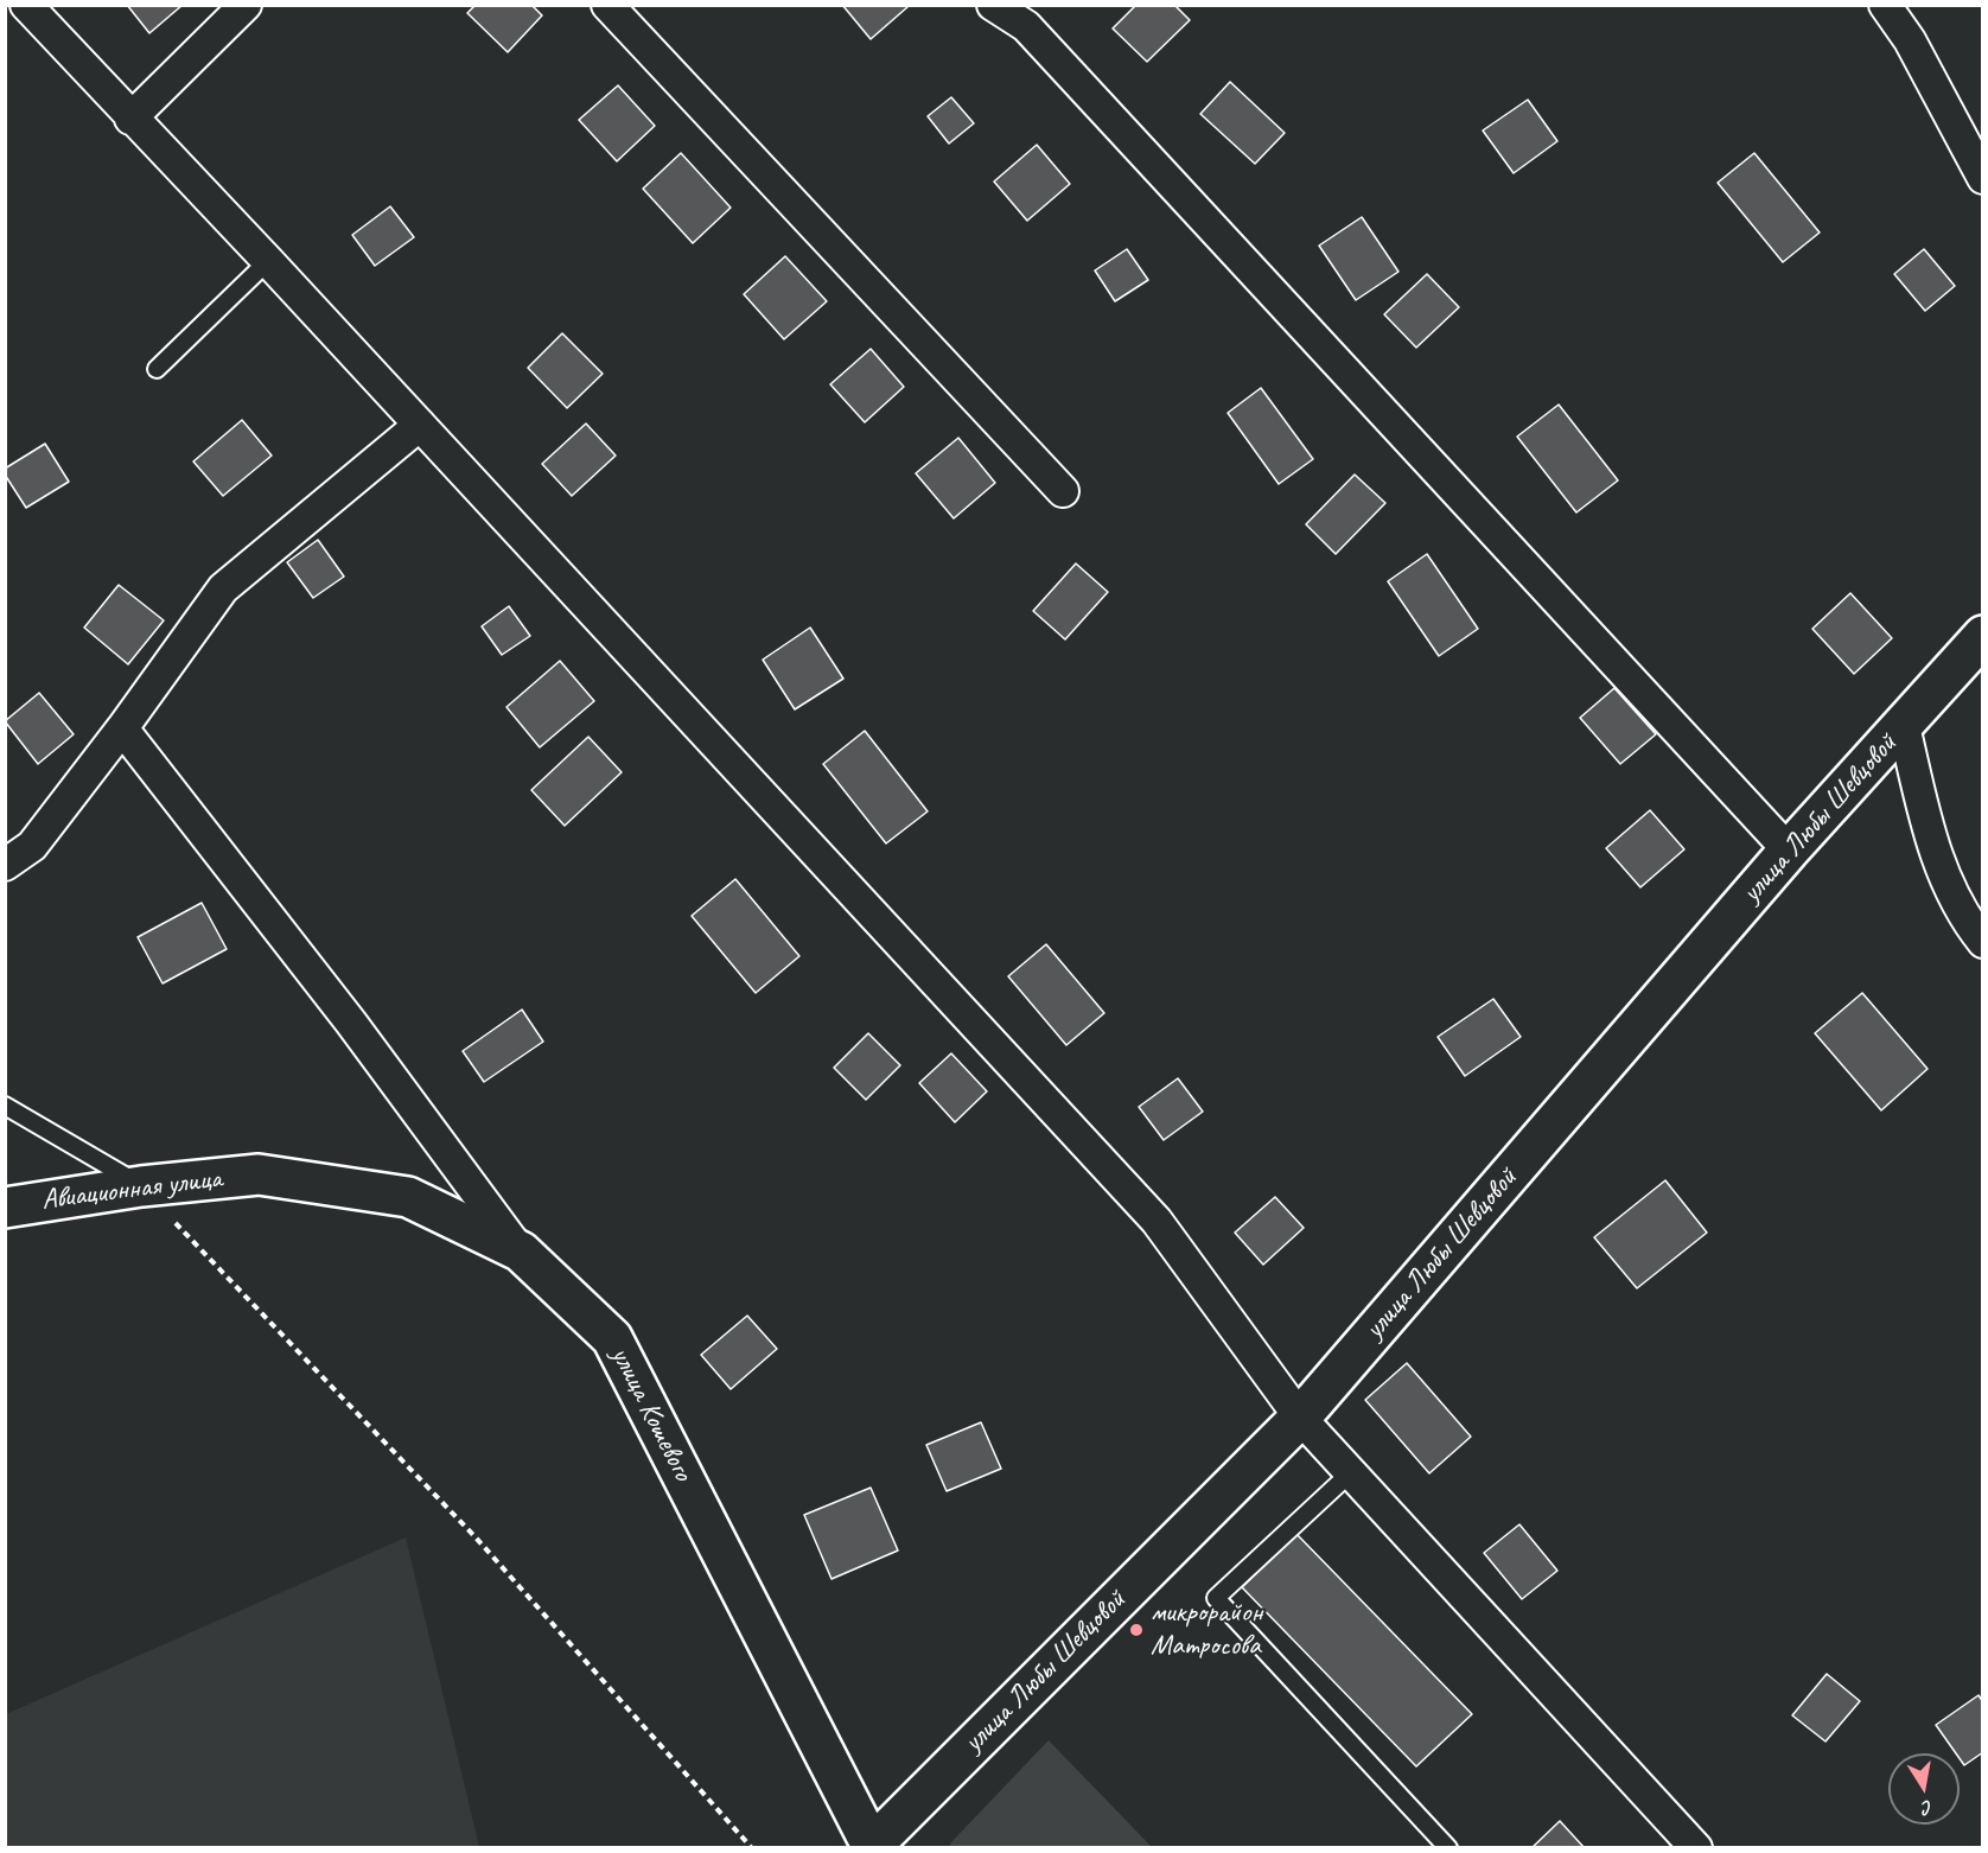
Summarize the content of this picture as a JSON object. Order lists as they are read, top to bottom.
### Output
{
  "streets": {
    "street": ["улица Любы Шевцовой", "Авиационная улица", "улица Кошевого"]
  },
  "crossings": [
    ["улица Любы Шевцовой", "улица Кошевого"],
    ["Авиационная улица", "улица Кошевого"]
  ],
  "places": ["микрорайон Матросова"],
  "north": "bottom"
}
